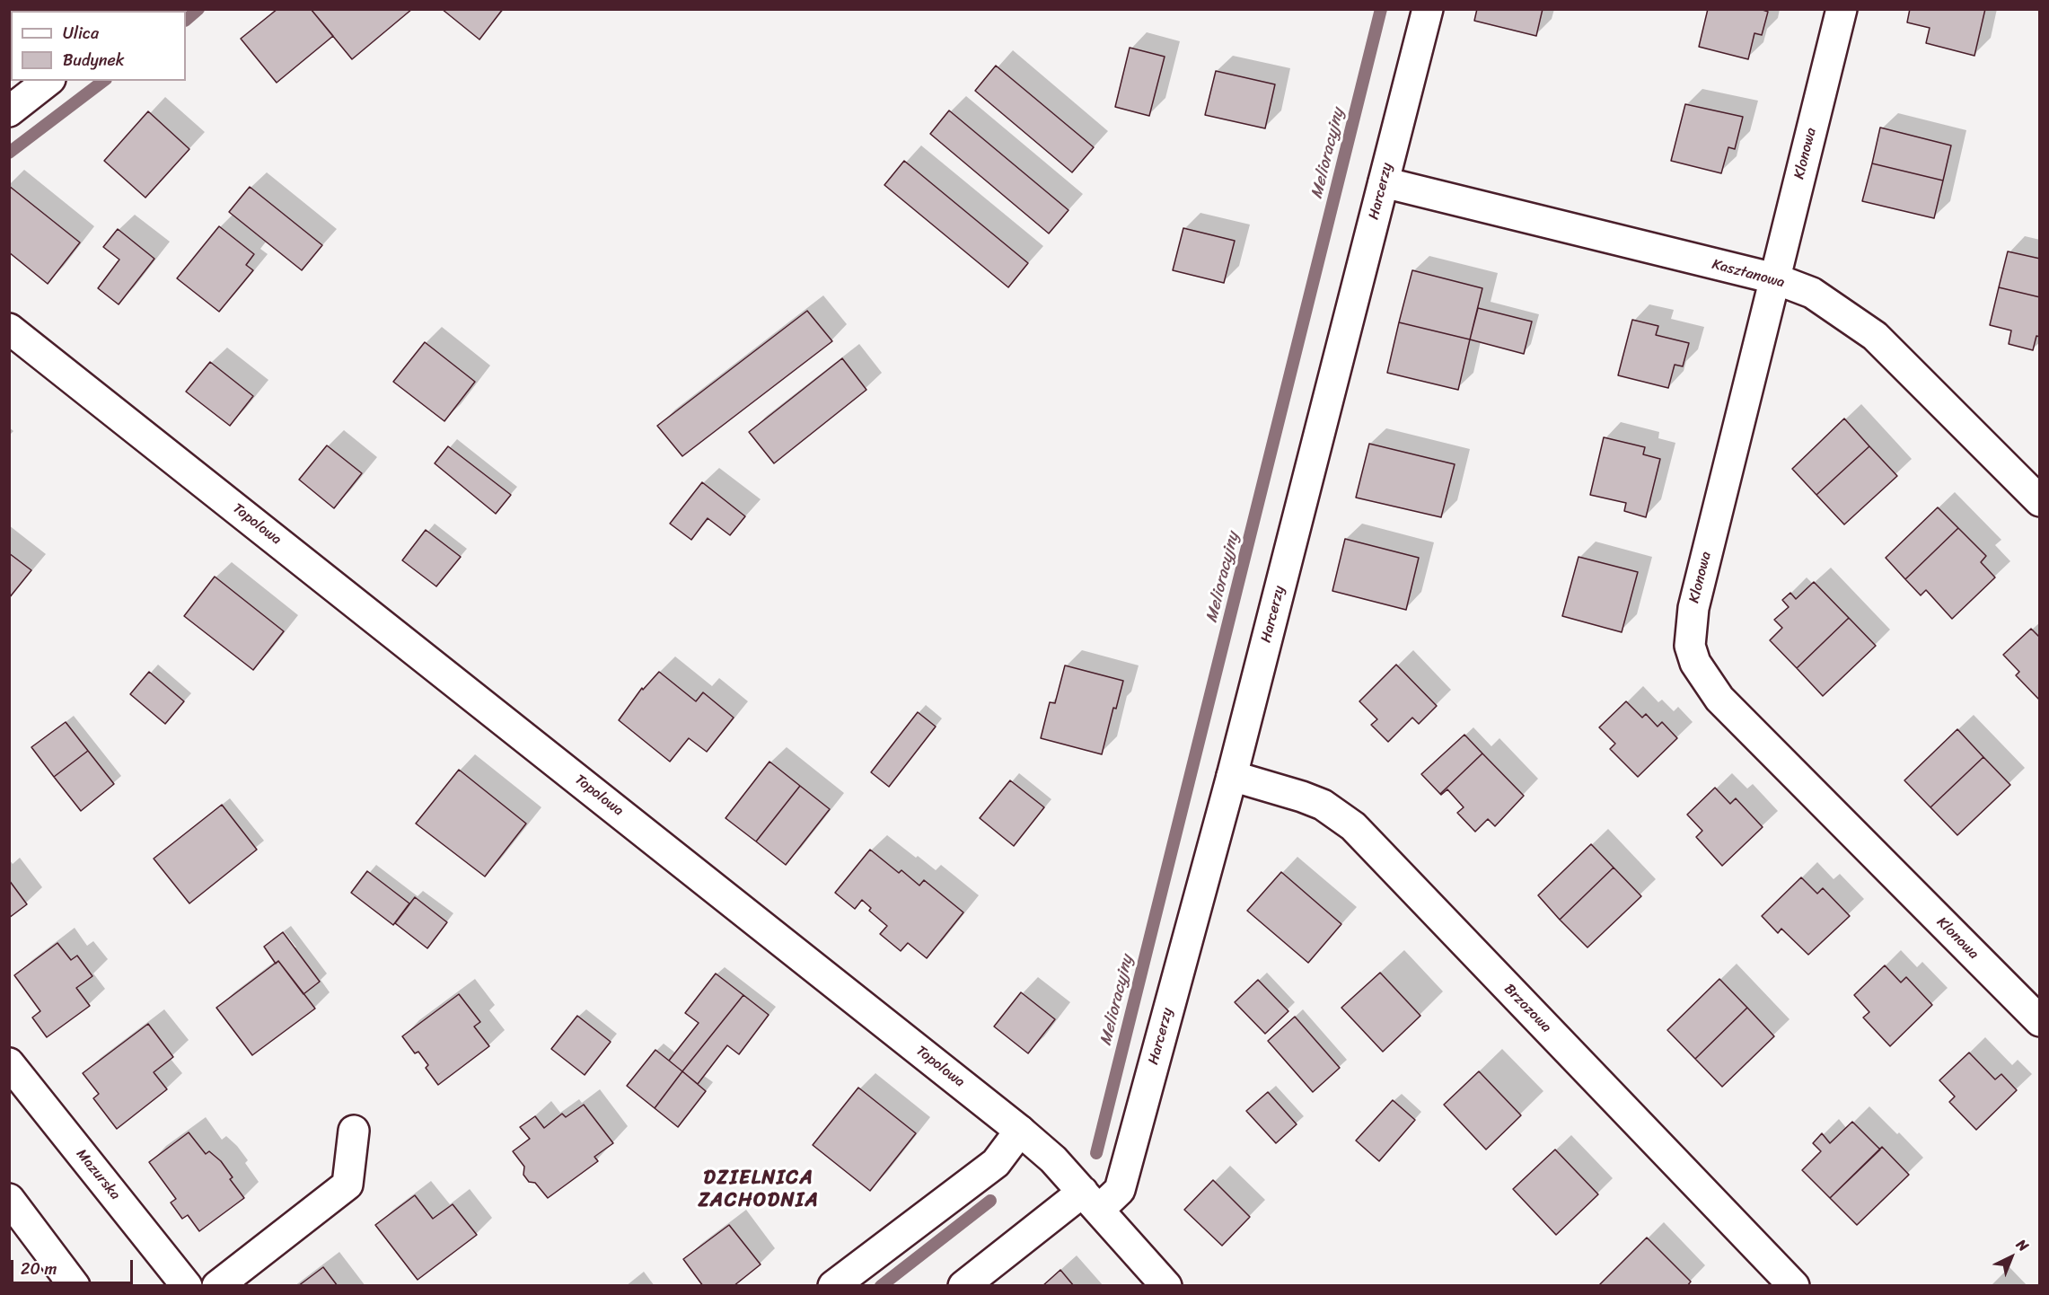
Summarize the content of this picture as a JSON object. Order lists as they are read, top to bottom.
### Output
{
  "streets": {
    "street": [
      "Klonowa",
      "Harcerzy",
      "Kasztanowa",
      "Topolowa",
      "Brzozowa",
      "Mazurska"
    ]
  },
  "crossings": [
    ["Klonowa", "Kasztanowa"],
    ["Harcerzy", "Kasztanowa"],
    ["Harcerzy", "Topolowa"],
    ["Harcerzy", "Brzozowa"]
  ],
  "districts": ["DZIELNICA ZACHODNIA"],
  "water": ["Melioracyjny"],
  "legend": ["Ulica", "Budynek"],
  "scale_bar": "20 m",
  "north": "top right"
}
